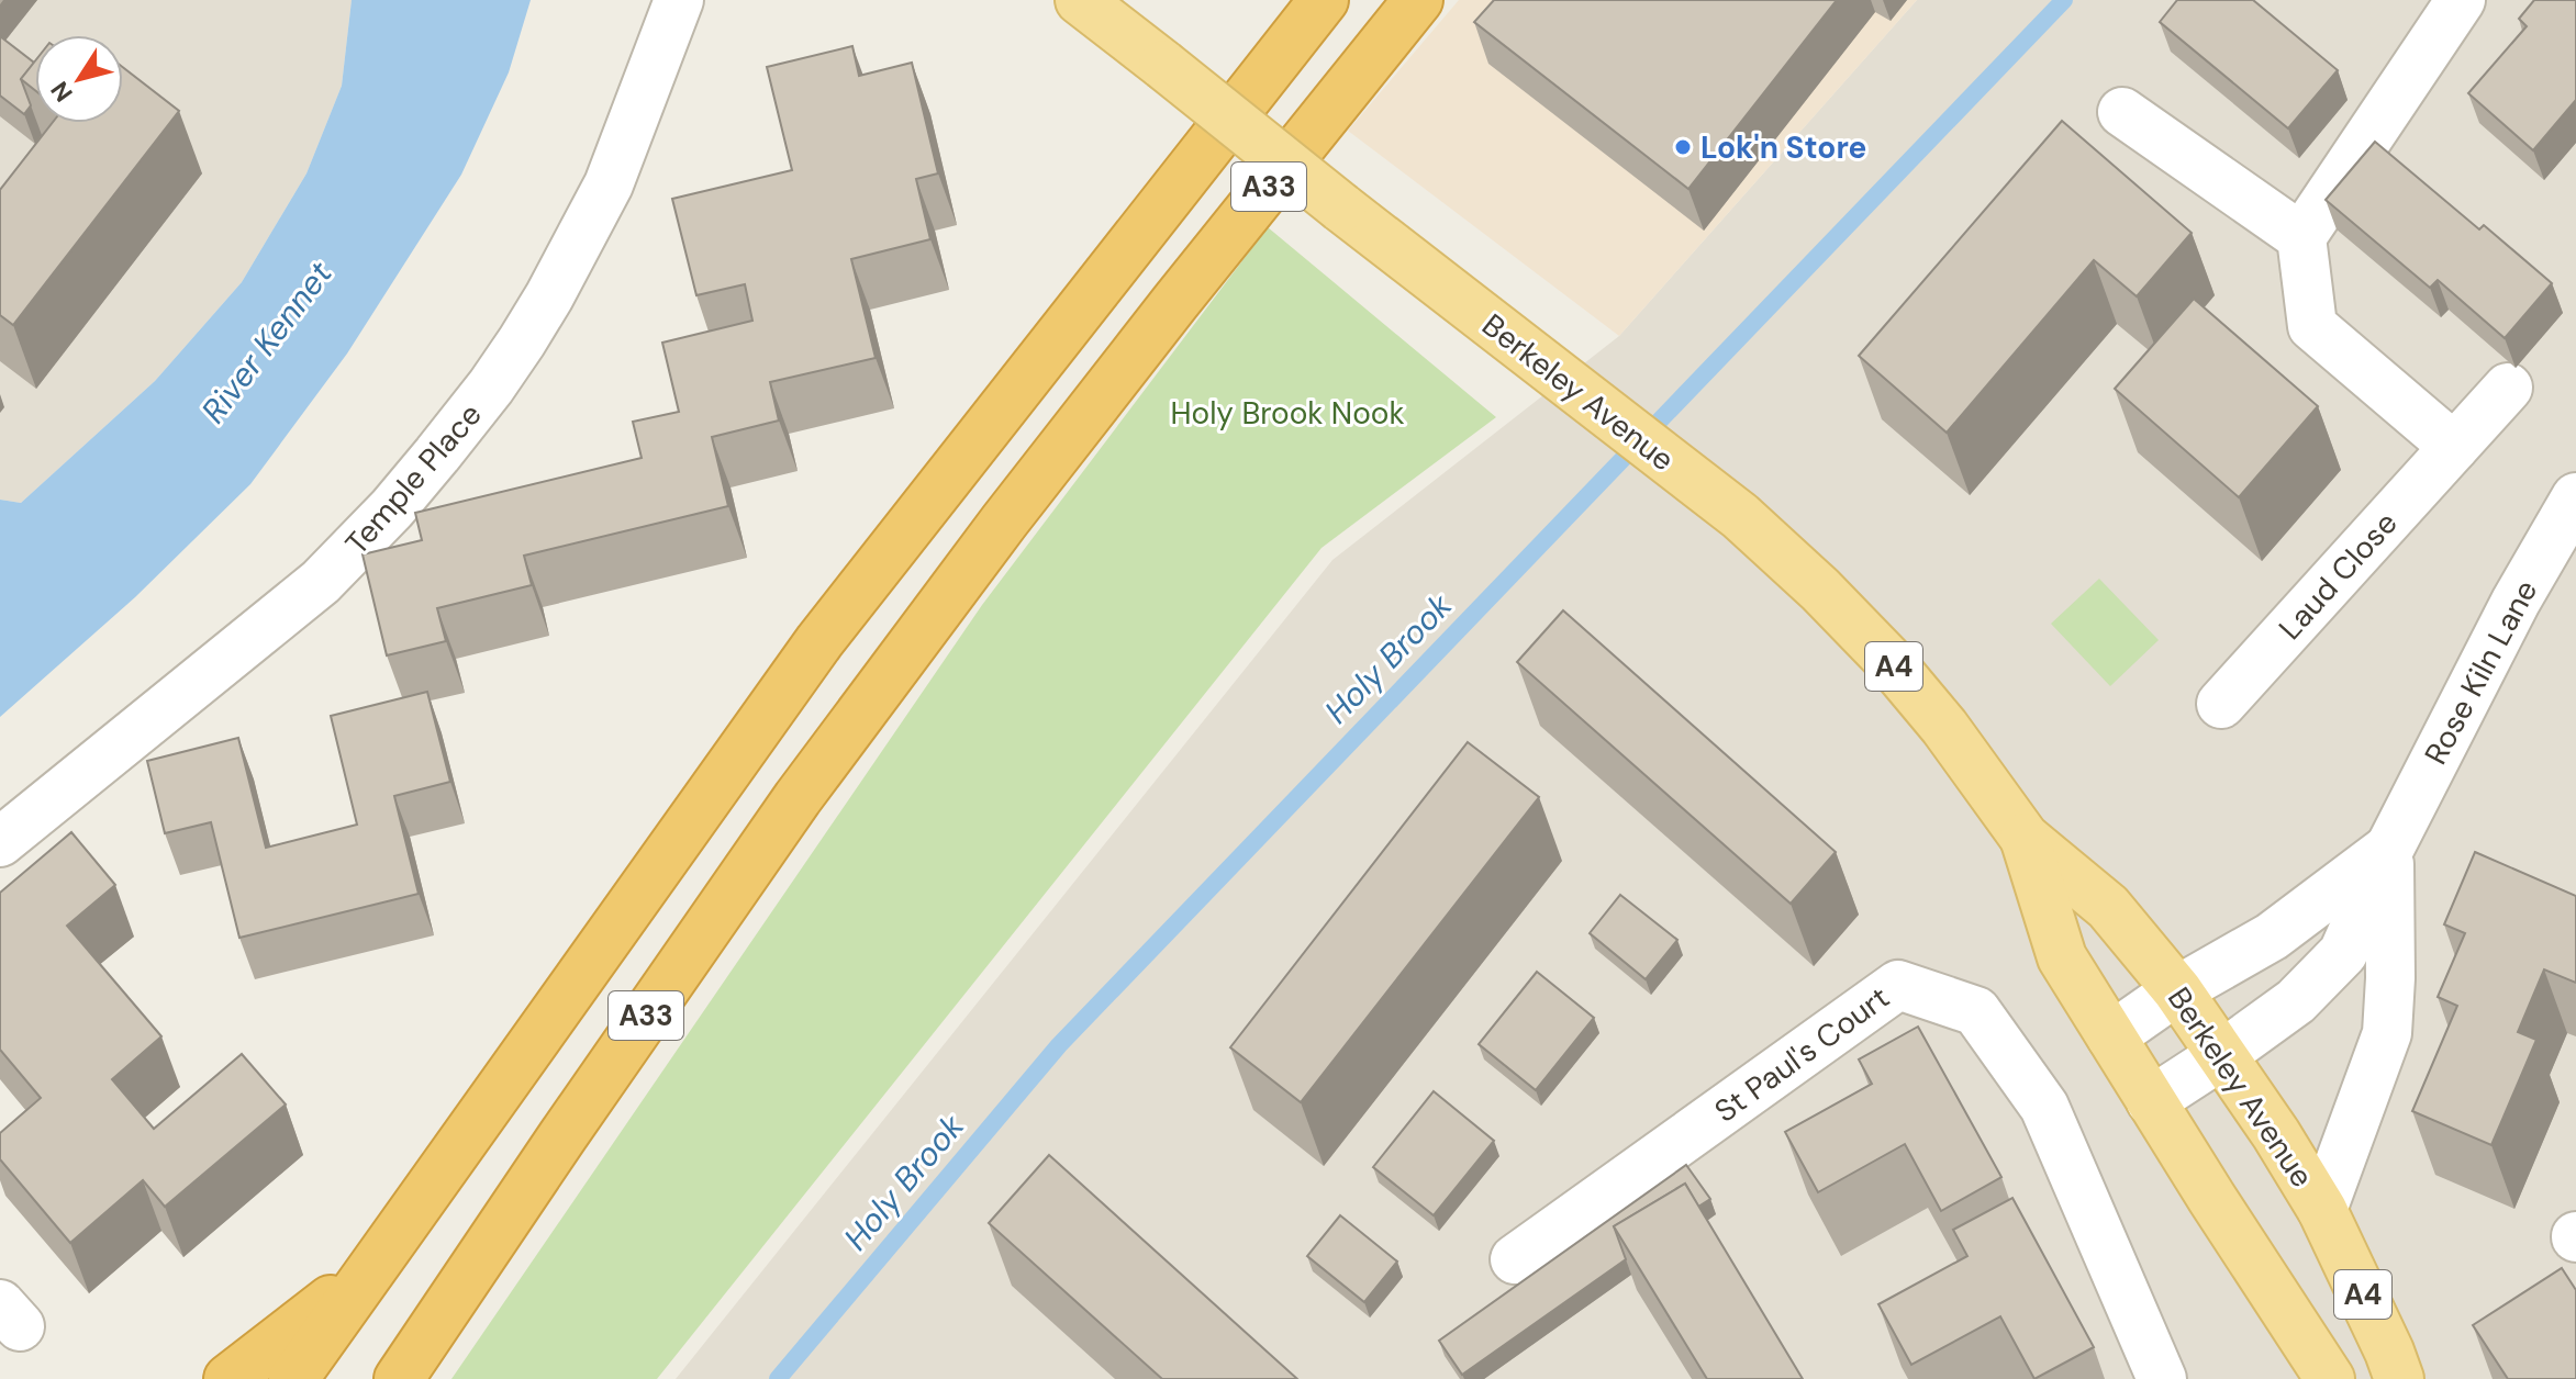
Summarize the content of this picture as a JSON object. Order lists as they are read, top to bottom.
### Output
{
  "streets": {
    "highway": ["A33"],
    "main road": ["Berkeley Avenue", "A4"],
    "street": [
      "Temple Place",
      "Laud Close",
      "Rose Kiln Lane",
      "St Paul's Court"
    ]
  },
  "crossings": [
    ["Berkeley Avenue", "Rose Kiln Lane"]
  ],
  "water": ["River Kennet", "Holy Brook"],
  "parks": ["Holy Brook Nook"],
  "places": ["Lok'n Store"],
  "north": "bottom left"
}
